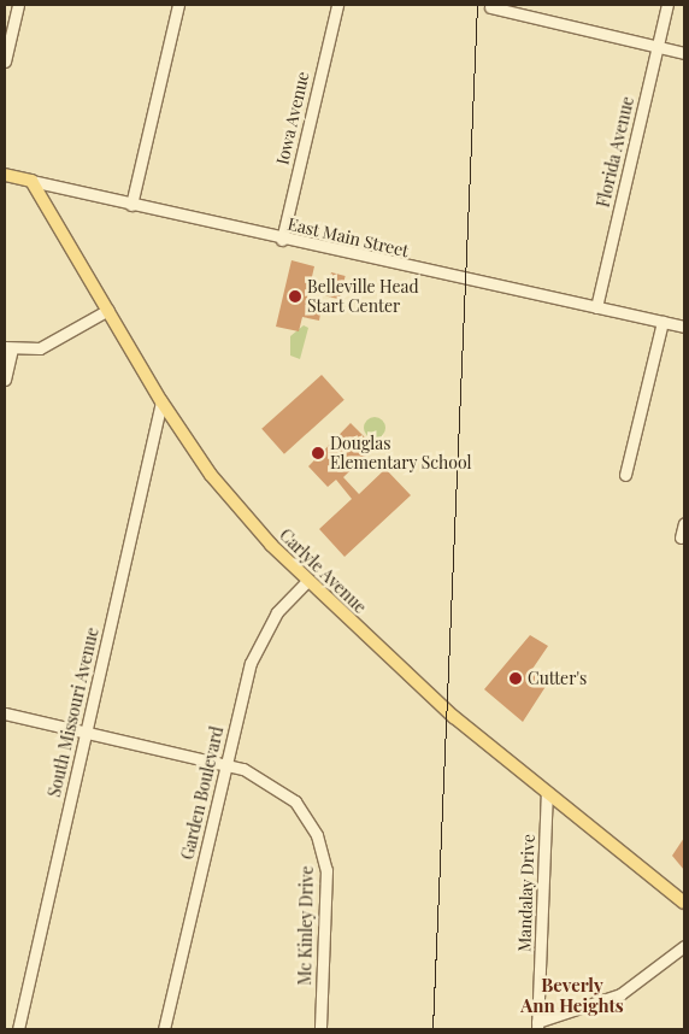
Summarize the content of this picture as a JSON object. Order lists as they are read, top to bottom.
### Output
{
  "streets": {
    "main road": ["East Main Street", "Carlyle Avenue"],
    "street": [
      "Iowa Avenue",
      "Florida Avenue",
      "South Missouri Avenue",
      "Garden Boulevard",
      "Mandalay Drive",
      "Mc Kinley Drive"
    ]
  },
  "crossings": [
    ["Iowa Avenue", "East Main Street"],
    ["Florida Avenue", "East Main Street"],
    ["East Main Street", "Carlyle Avenue"],
    ["Carlyle Avenue", "South Missouri Avenue"],
    ["Carlyle Avenue", "Garden Boulevard"],
    ["Carlyle Avenue", "Mandalay Drive"],
    ["South Missouri Avenue", "Mc Kinley Drive"],
    ["Garden Boulevard", "Mc Kinley Drive"]
  ],
  "districts": ["Beverly Ann Heights"],
  "places": ["Belleville Head Start Center", "Douglas Elementary School", "Cutter's"]
}
